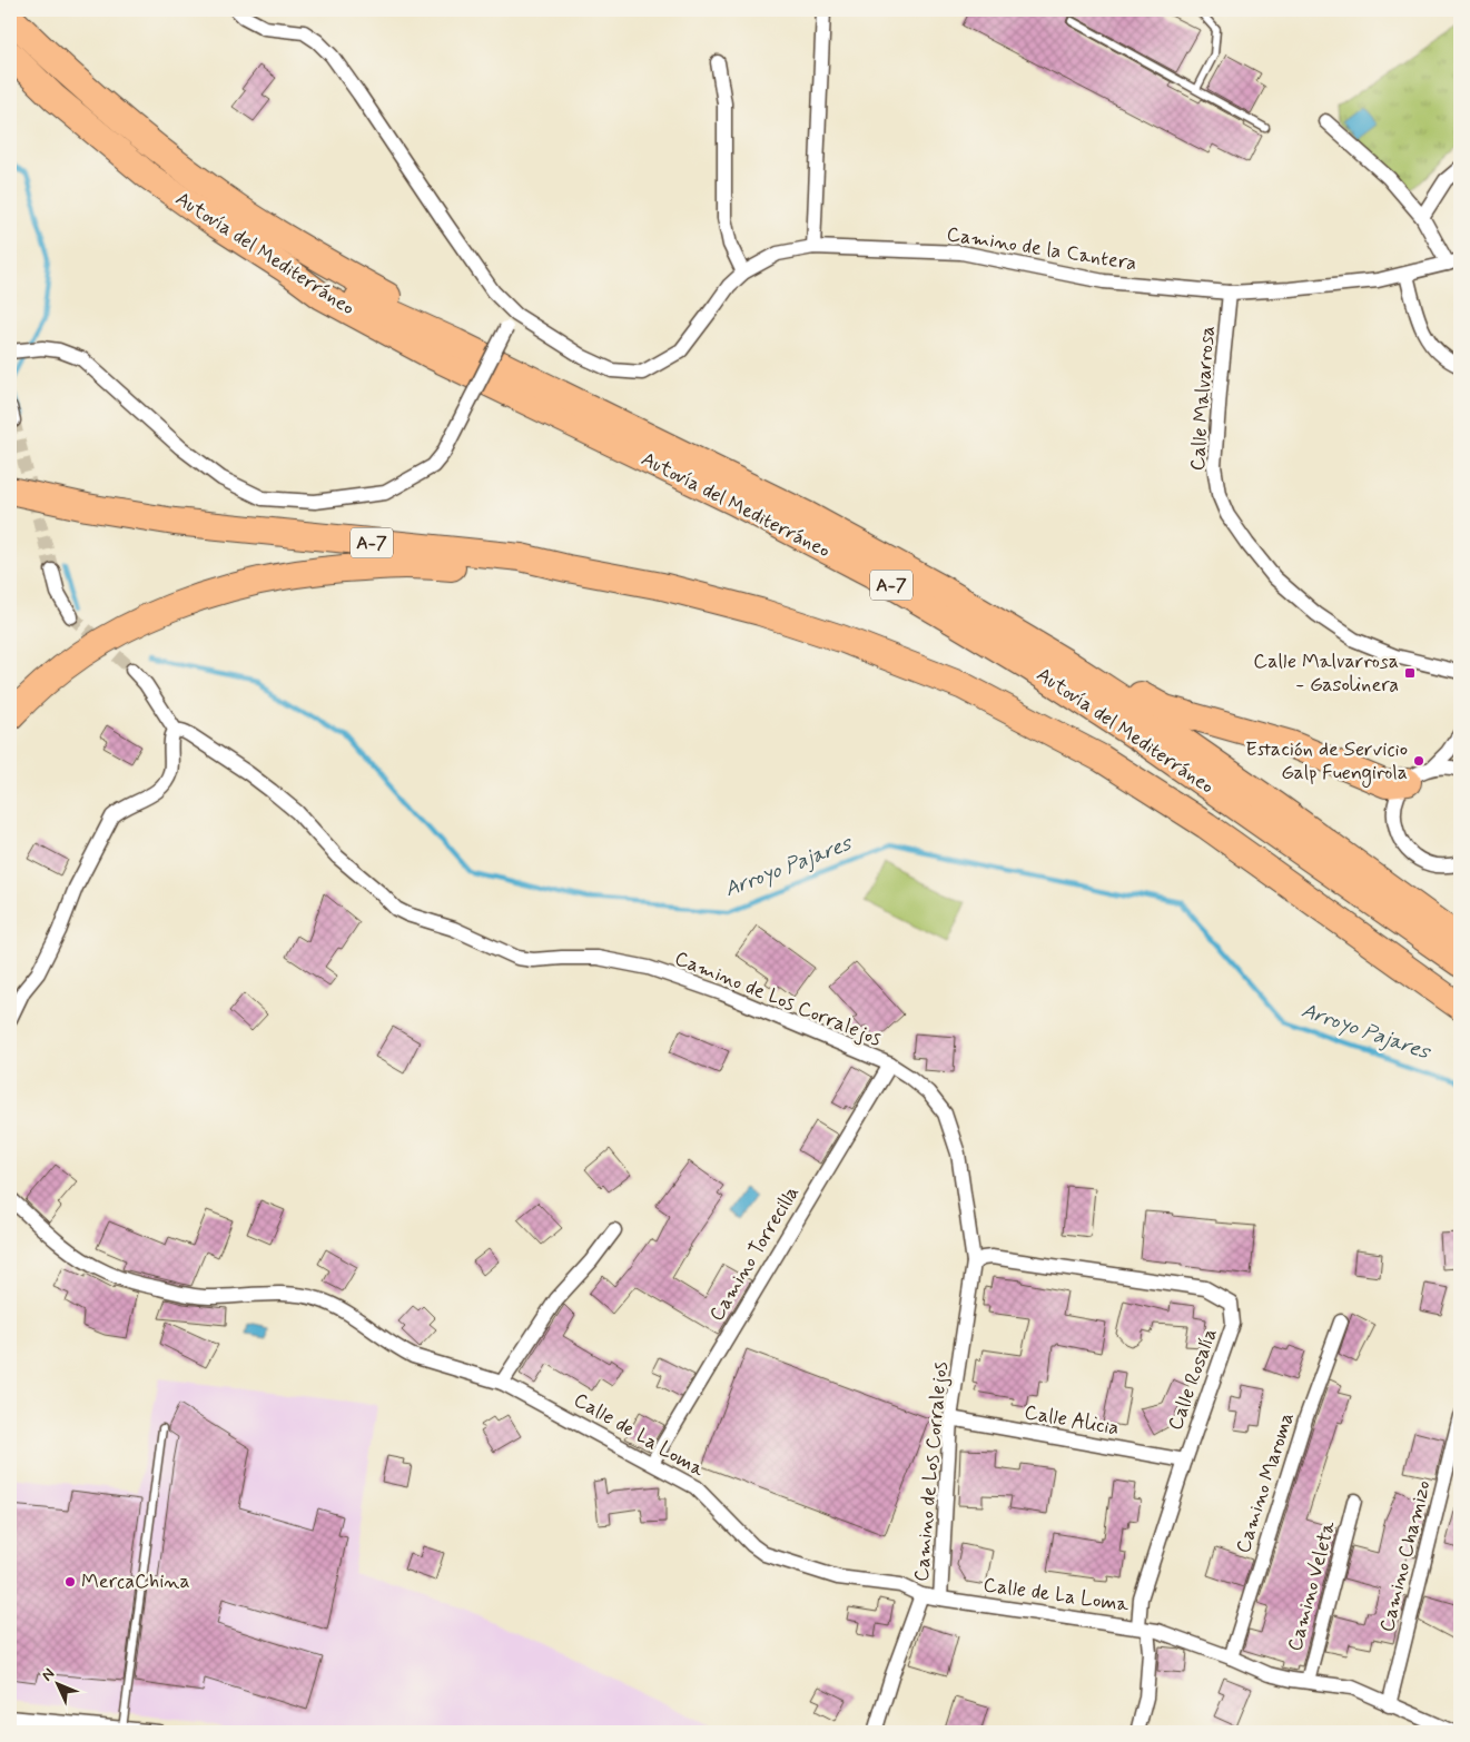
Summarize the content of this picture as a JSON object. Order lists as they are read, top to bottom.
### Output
{
  "streets": {
    "highway": ["Autovía del Mediterráneo", "A-7"],
    "street": [
      "Camino de la Cantera",
      "Calle Malvarrosa",
      "Camino de Los Corralejos",
      "Camino Torrecilla",
      "Calle Rosalía",
      "Calle Alicia",
      "Calle de La Loma",
      "Camino Maroma",
      "Camino Chamizo",
      "Camino Veleta"
    ]
  },
  "crossings": [
    ["Camino de la Cantera", "Calle Malvarrosa"],
    ["Camino de Los Corralejos", "Camino Torrecilla"],
    ["Camino de Los Corralejos", "Calle Rosalía"],
    ["Camino de Los Corralejos", "Calle Alicia"],
    ["Camino de Los Corralejos", "Calle de La Loma"],
    ["Camino Torrecilla", "Calle de La Loma"],
    ["Calle Rosalía", "Calle Alicia"],
    ["Calle Rosalía", "Calle de La Loma"],
    ["Calle de La Loma", "Camino Maroma"],
    ["Calle de La Loma", "Camino Chamizo"],
    ["Calle de La Loma", "Camino Veleta"]
  ],
  "water": ["Arroyo Pajares"],
  "places": {
    "transit": ["Calle Malvarrosa - Gasolinera"],
    "other": ["Estación de Servicio Galp Fuengirola", "MercaChina"]
  },
  "north": "top left"
}
